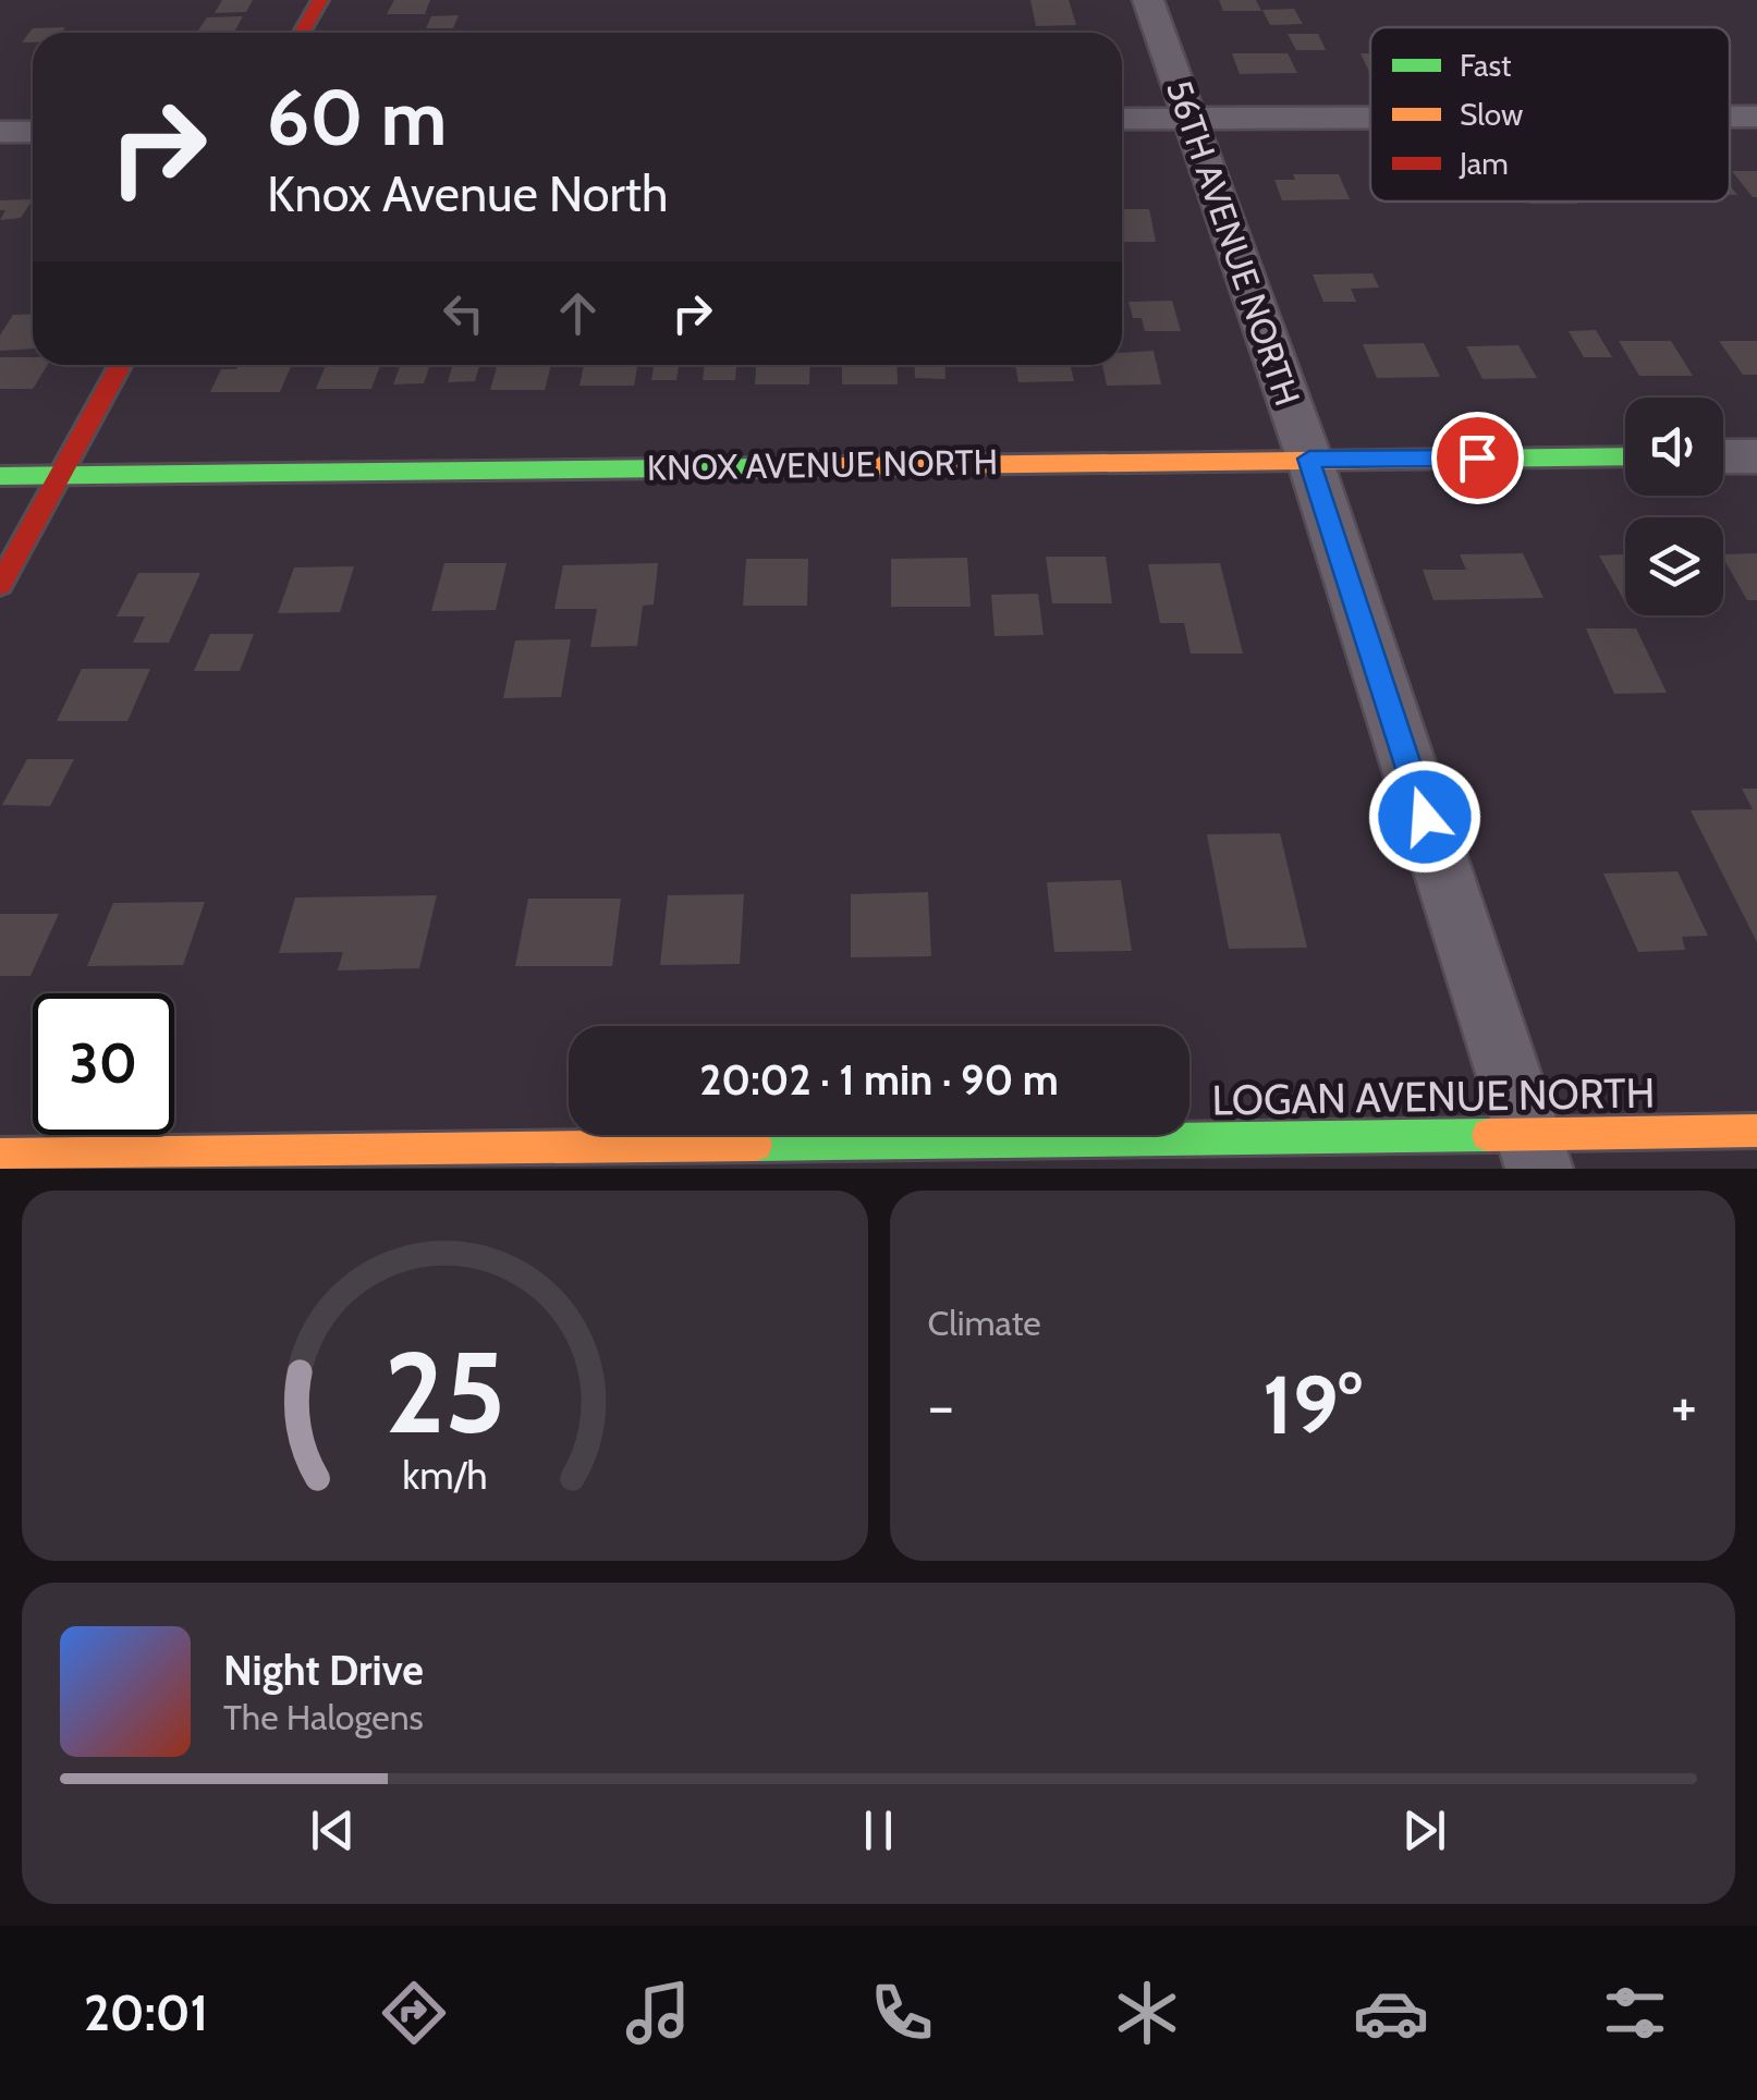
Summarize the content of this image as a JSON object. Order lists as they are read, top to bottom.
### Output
{
  "streets": {
    "street": ["56TH AVENUE NORTH", "KNOX AVENUE NORTH", "LOGAN AVENUE NORTH"]
  },
  "crossings": [
    ["56TH AVENUE NORTH", "KNOX AVENUE NORTH"],
    ["56TH AVENUE NORTH", "LOGAN AVENUE NORTH"]
  ],
  "legend": ["Fast", "Slow", "Jam"],
  "page": {
    "turn": ["60 m", "Knox Avenue North"],
    "limit": "30",
    "trip": "20:02 · 1 min · 90 m",
    "tile": "Climate",
    "heat": ["−", "19°", "+"],
    "song": ["Night Drive", "The Halogens"],
    "tabs": "20:01",
    "gauge": ["25", "km/h"]
  }
}
